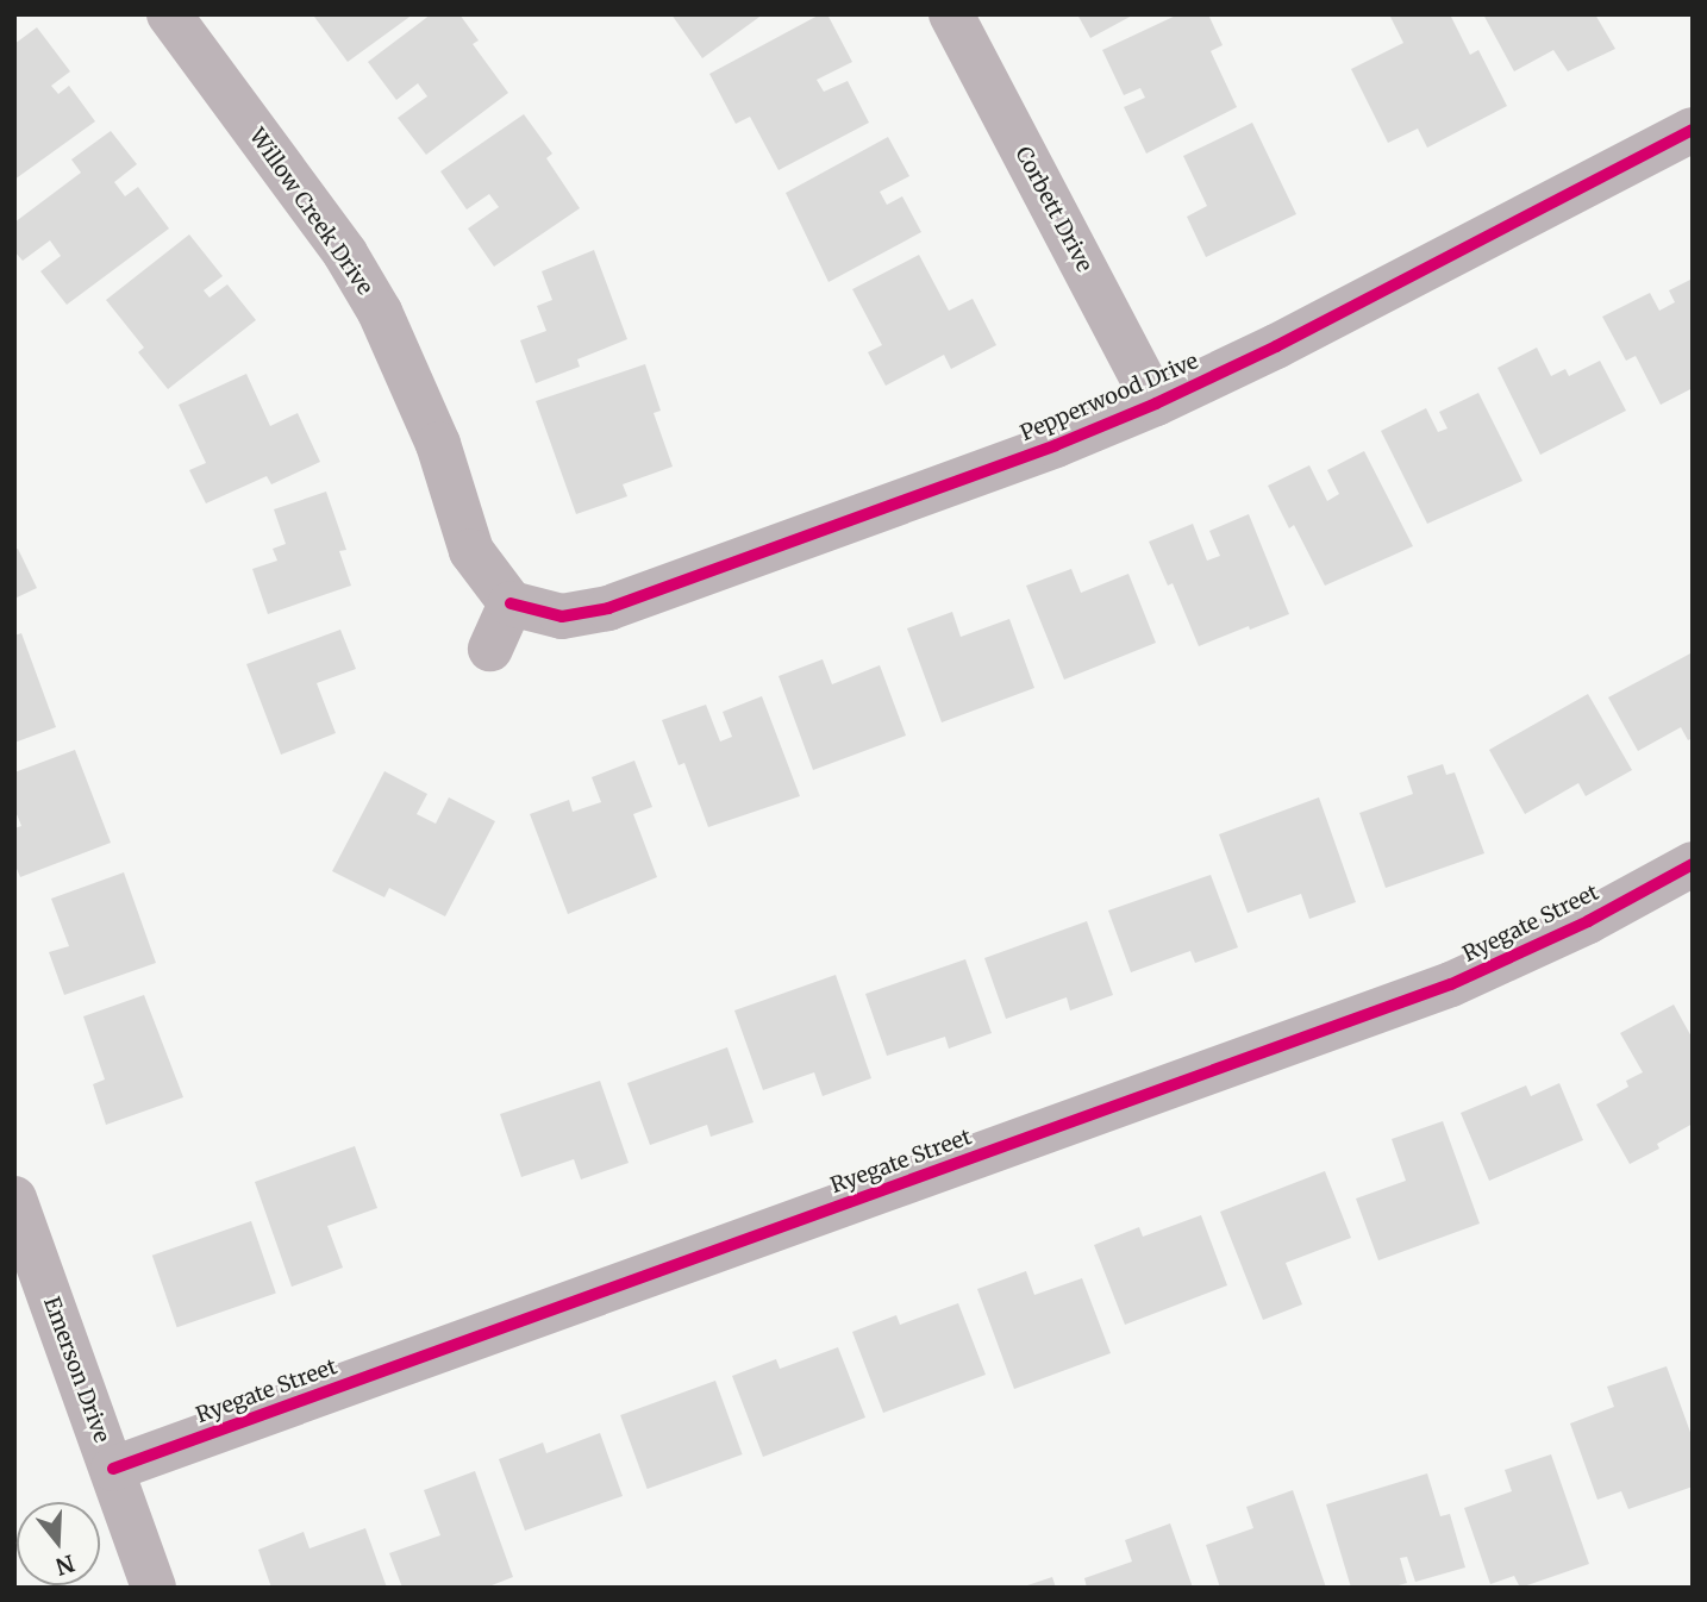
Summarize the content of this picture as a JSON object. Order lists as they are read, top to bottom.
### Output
{
  "streets": {
    "street": [
      "Corbett Drive",
      "Willow Creek Drive",
      "Pepperwood Drive",
      "Ryegate Street",
      "Emerson Drive"
    ]
  },
  "crossings": [
    ["Corbett Drive", "Pepperwood Drive"],
    ["Willow Creek Drive", "Pepperwood Drive"],
    ["Ryegate Street", "Emerson Drive"]
  ],
  "north": "bottom"
}
